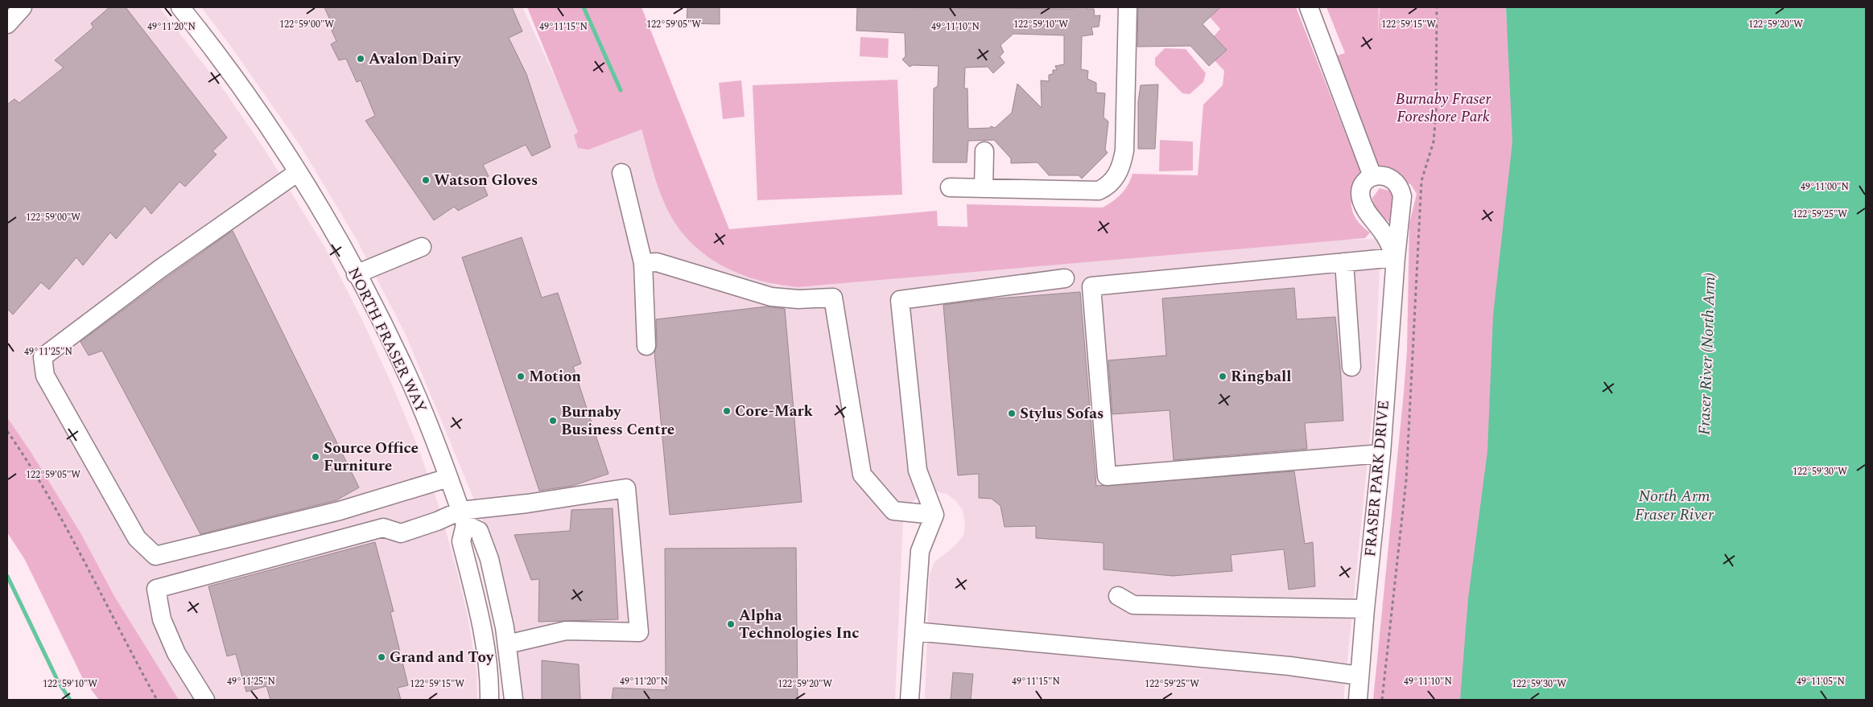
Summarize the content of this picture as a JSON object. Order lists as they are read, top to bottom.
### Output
{
  "streets": {
    "street": ["NORTH FRASER WAY", "FRASER PARK DRIVE"]
  },
  "water": ["Fraser River (North Arm)", "North Arm Fraser River"],
  "parks": ["Burnaby Fraser Foreshore Park"],
  "places": [
    "Avalon Dairy",
    "Watson Gloves",
    "Motion",
    "Ringball",
    "Core-Mark",
    "Stylus Sofas",
    "Burnaby Business Centre",
    "Source Office Furniture",
    "Alpha Technologies Inc",
    "Grand and Toy"
  ],
  "coordinates": [
    "122°59'00\"W",
    "122°59'05\"W",
    "122°59'15\"W",
    "122°59'20\"W",
    "122°59'10\"W",
    "49°11'20\"N",
    "49°11'15\"N",
    "49°11'10\"N",
    "49°11'00\"N",
    "122°59'25\"W",
    "49°11'25\"N",
    "122°59'30\"W",
    "49°11'05\"N"
  ]
}
